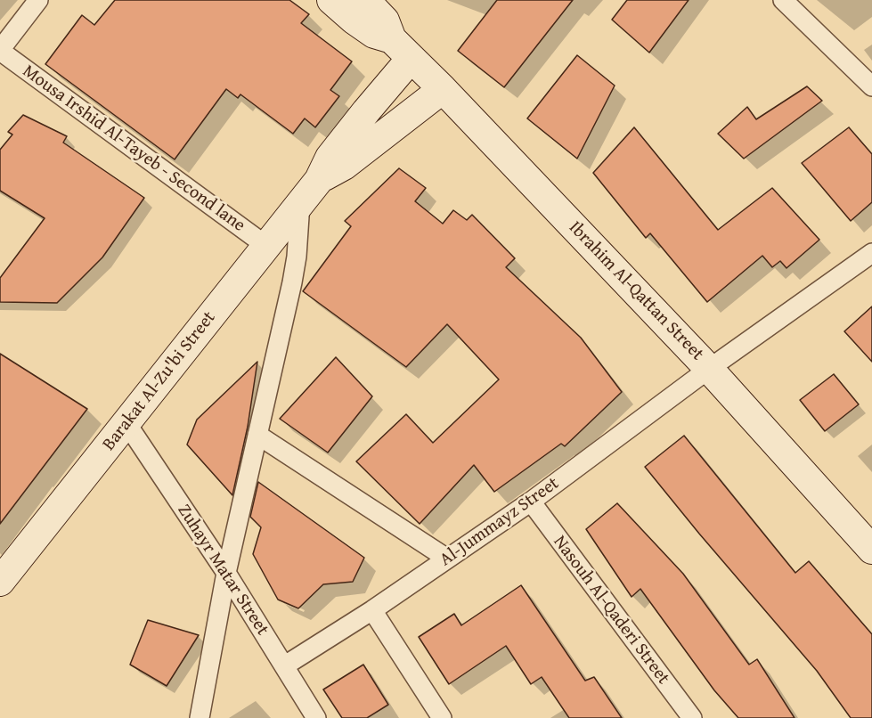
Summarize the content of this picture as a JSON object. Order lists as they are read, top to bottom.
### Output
{
  "streets": {
    "street": [
      "Mousa Irshid Al-Tayeb - Second lane",
      "Ibrahim Al-Qattan Street",
      "Barakat Al-Zu'bi Street",
      "Al-Jummayz Street",
      "Zuhayr Matar Street",
      "Nasouh Al-Qaderi Street"
    ]
  },
  "crossings": [
    ["Mousa Irshid Al-Tayeb - Second lane", "Barakat Al-Zu'bi Street"],
    ["Ibrahim Al-Qattan Street", "Barakat Al-Zu'bi Street"],
    ["Ibrahim Al-Qattan Street", "Al-Jummayz Street"],
    ["Barakat Al-Zu'bi Street", "Zuhayr Matar Street"],
    ["Al-Jummayz Street", "Zuhayr Matar Street"],
    ["Al-Jummayz Street", "Nasouh Al-Qaderi Street"]
  ]
}
